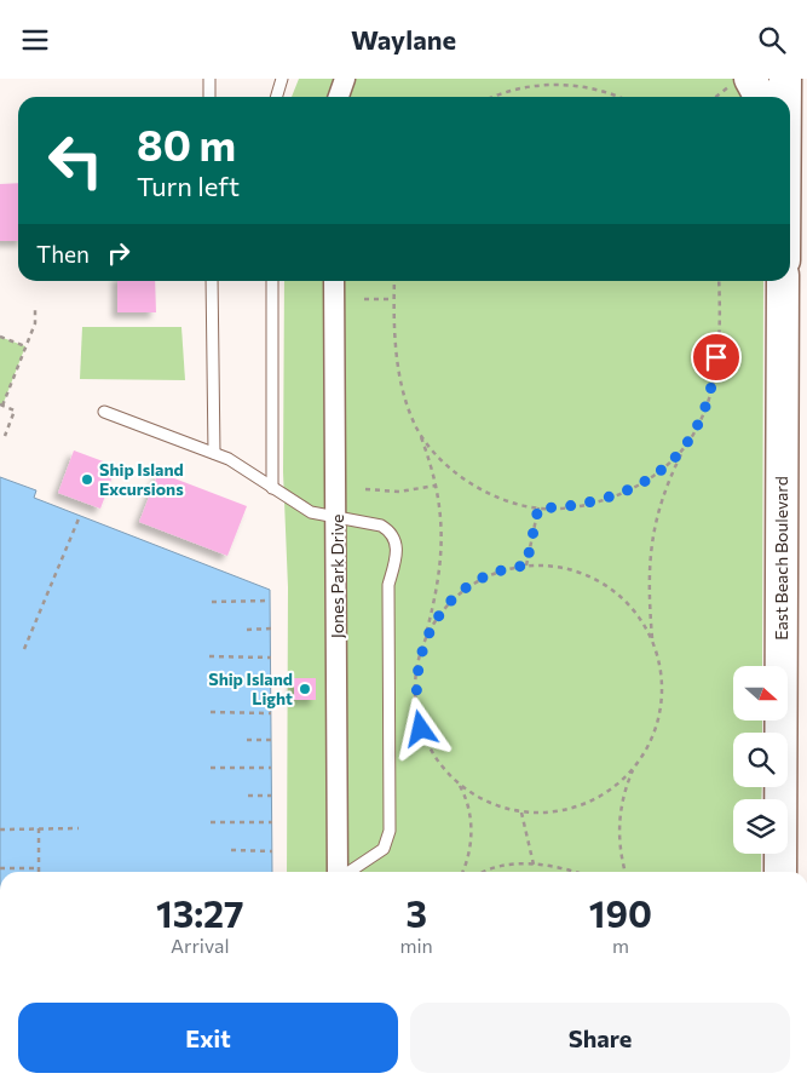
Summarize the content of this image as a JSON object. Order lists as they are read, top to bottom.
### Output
{
  "streets": {
    "main road": ["East Beach Boulevard"],
    "street": ["Jones Park Drive"]
  },
  "places": ["Ship Island Excursions", "Ship Island Light"],
  "north": "right",
  "page": {
    "header": "Waylane",
    "turn": ["80 m", "Turn left"],
    "then": "Then",
    "eta": [
      "13:27",
      "Arrival",
      "3",
      "min",
      "190",
      "m"
    ],
    "buttons": ["Exit", "Share"]
  }
}
